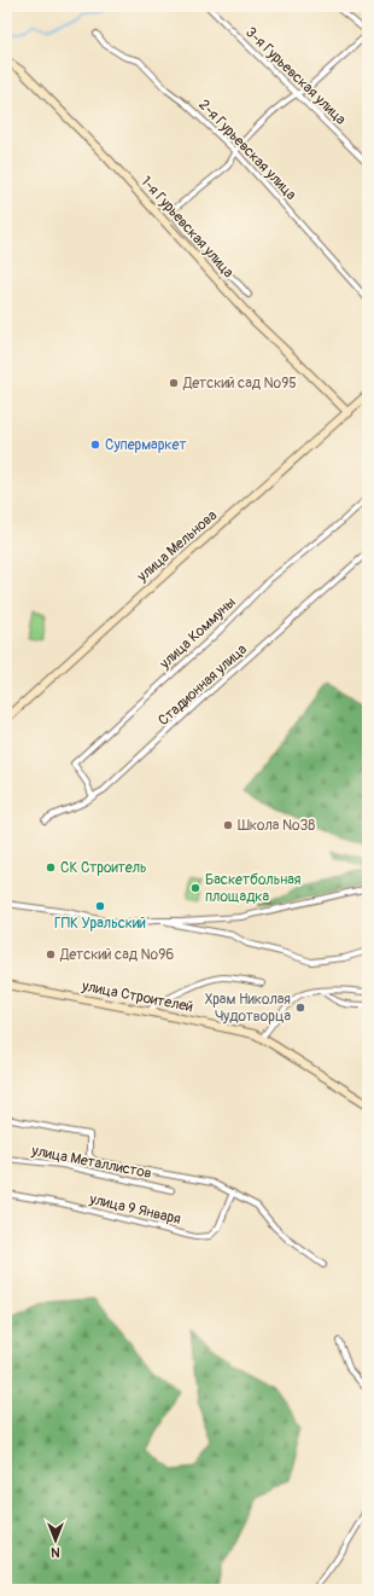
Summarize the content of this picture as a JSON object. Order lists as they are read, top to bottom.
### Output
{
  "streets": {
    "main road": ["1-я Гурьевская улица", "улица Мельнова", "улица Строителей"],
    "street": [
      "3-я Гурьевская улица",
      "2-я Гурьевская улица",
      "улица Коммуны",
      "Стадионная улица",
      "улица Металлистов",
      "улица 9 Января"
    ]
  },
  "crossings": [
    ["1-я Гурьевская улица", "улица Мельнова"],
    ["улица Коммуны", "Стадионная улица"],
    ["улица Металлистов", "улица 9 Января"]
  ],
  "places": [
    "Детский сад №95",
    "Супермаркет",
    "Школа №38",
    "СК Строитель",
    "Баскетбольная площадка",
    "ГПК Уральский",
    "Детский сад №96",
    "Храм Николая Чудотворца"
  ],
  "north": "bottom"
}
